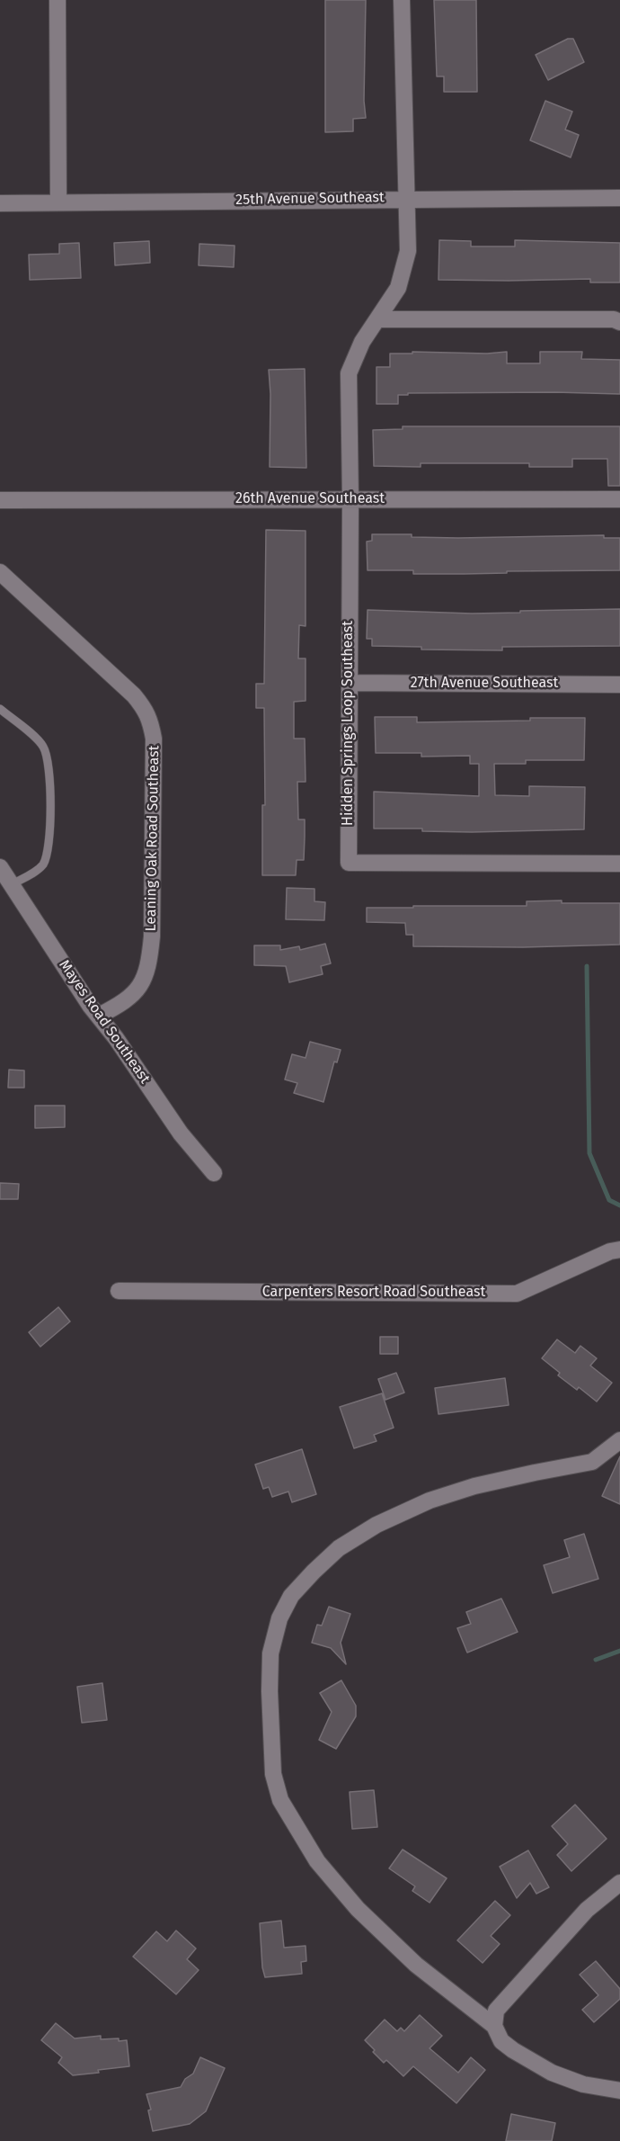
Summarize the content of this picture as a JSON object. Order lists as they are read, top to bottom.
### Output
{
  "streets": {
    "street": [
      "25th Avenue Southeast",
      "26th Avenue Southeast",
      "27th Avenue Southeast",
      "Hidden Springs Loop Southeast",
      "Leaning Oak Road Southeast",
      "Mayes Road Southeast",
      "Carpenters Resort Road Southeast"
    ]
  },
  "crossings": [
    ["25th Avenue Southeast", "Hidden Springs Loop Southeast"],
    ["26th Avenue Southeast", "Hidden Springs Loop Southeast"],
    ["27th Avenue Southeast", "Hidden Springs Loop Southeast"],
    ["Leaning Oak Road Southeast", "Mayes Road Southeast"]
  ]
}
